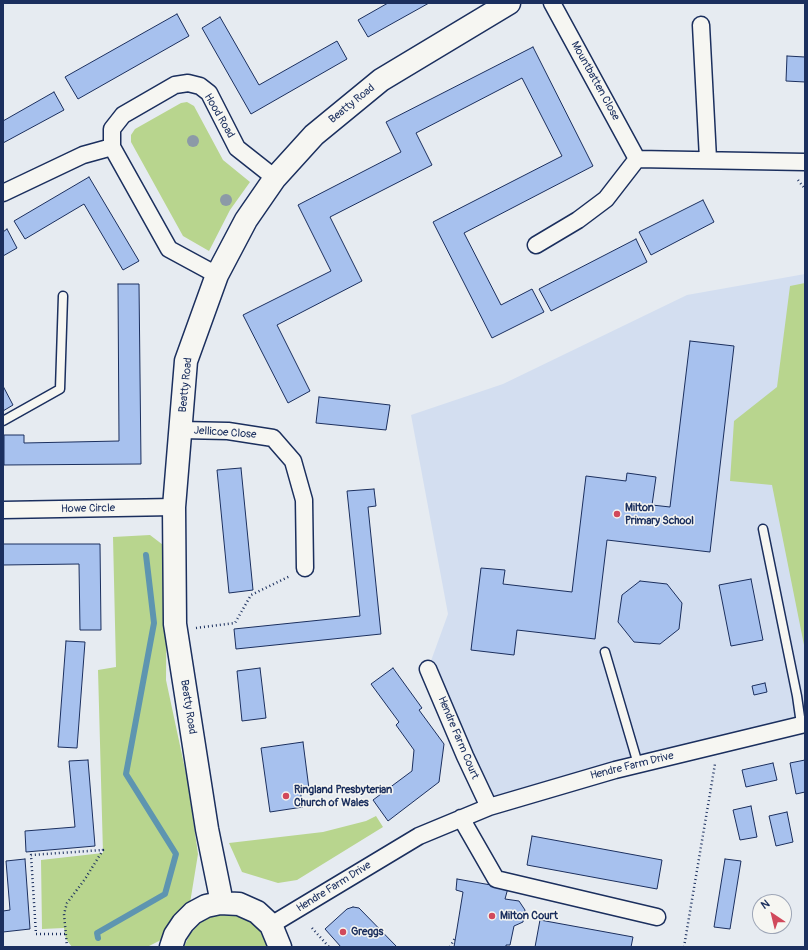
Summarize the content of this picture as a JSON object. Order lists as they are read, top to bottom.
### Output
{
  "streets": {
    "street": [
      "Mountbatten Close",
      "Beatty Road",
      "Hood Road",
      "Jellicoe Close",
      "Howe Circle",
      "Hendre Farm Court",
      "Hendre Farm Drive"
    ]
  },
  "crossings": [
    ["Beatty Road", "Hood Road"],
    ["Beatty Road", "Jellicoe Close"],
    ["Beatty Road", "Howe Circle"],
    ["Hendre Farm Court", "Hendre Farm Drive"]
  ],
  "places": [
    "Milton Primary School",
    "Ringland Presbyterian Church of Wales",
    "Milton Court",
    "Greggs"
  ],
  "north": "top left"
}
